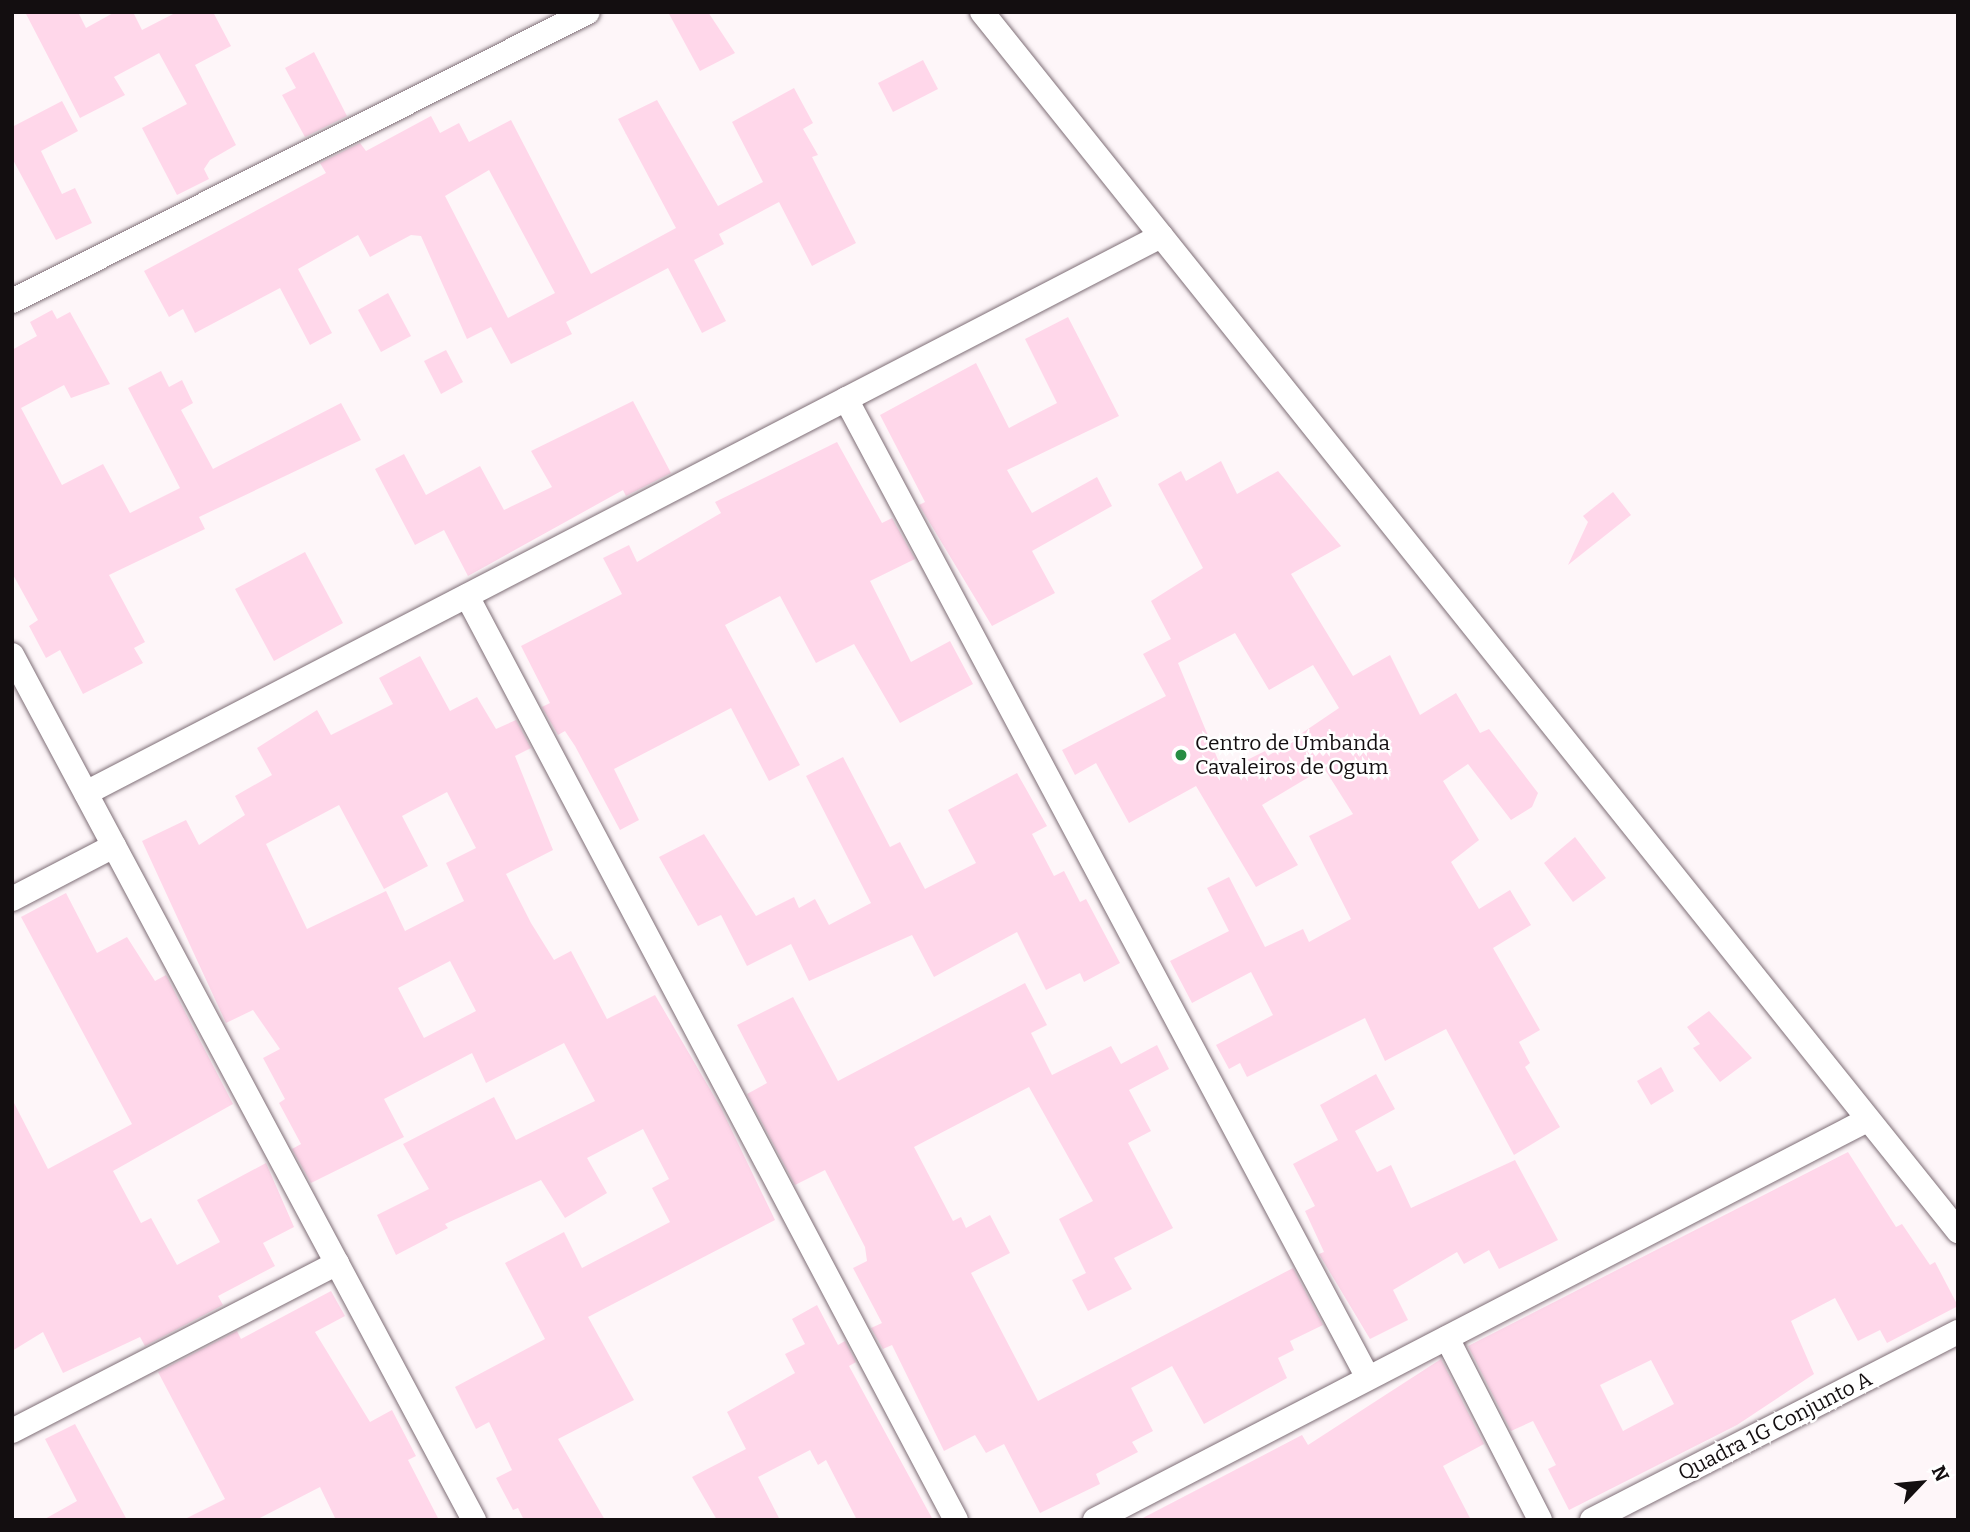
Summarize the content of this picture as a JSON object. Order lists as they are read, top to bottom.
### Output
{
  "streets": {
    "street": ["Quadra 1G Conjunto A"]
  },
  "places": ["Centro de Umbanda Cavaleiros de Ogum"],
  "north": "top right"
}
